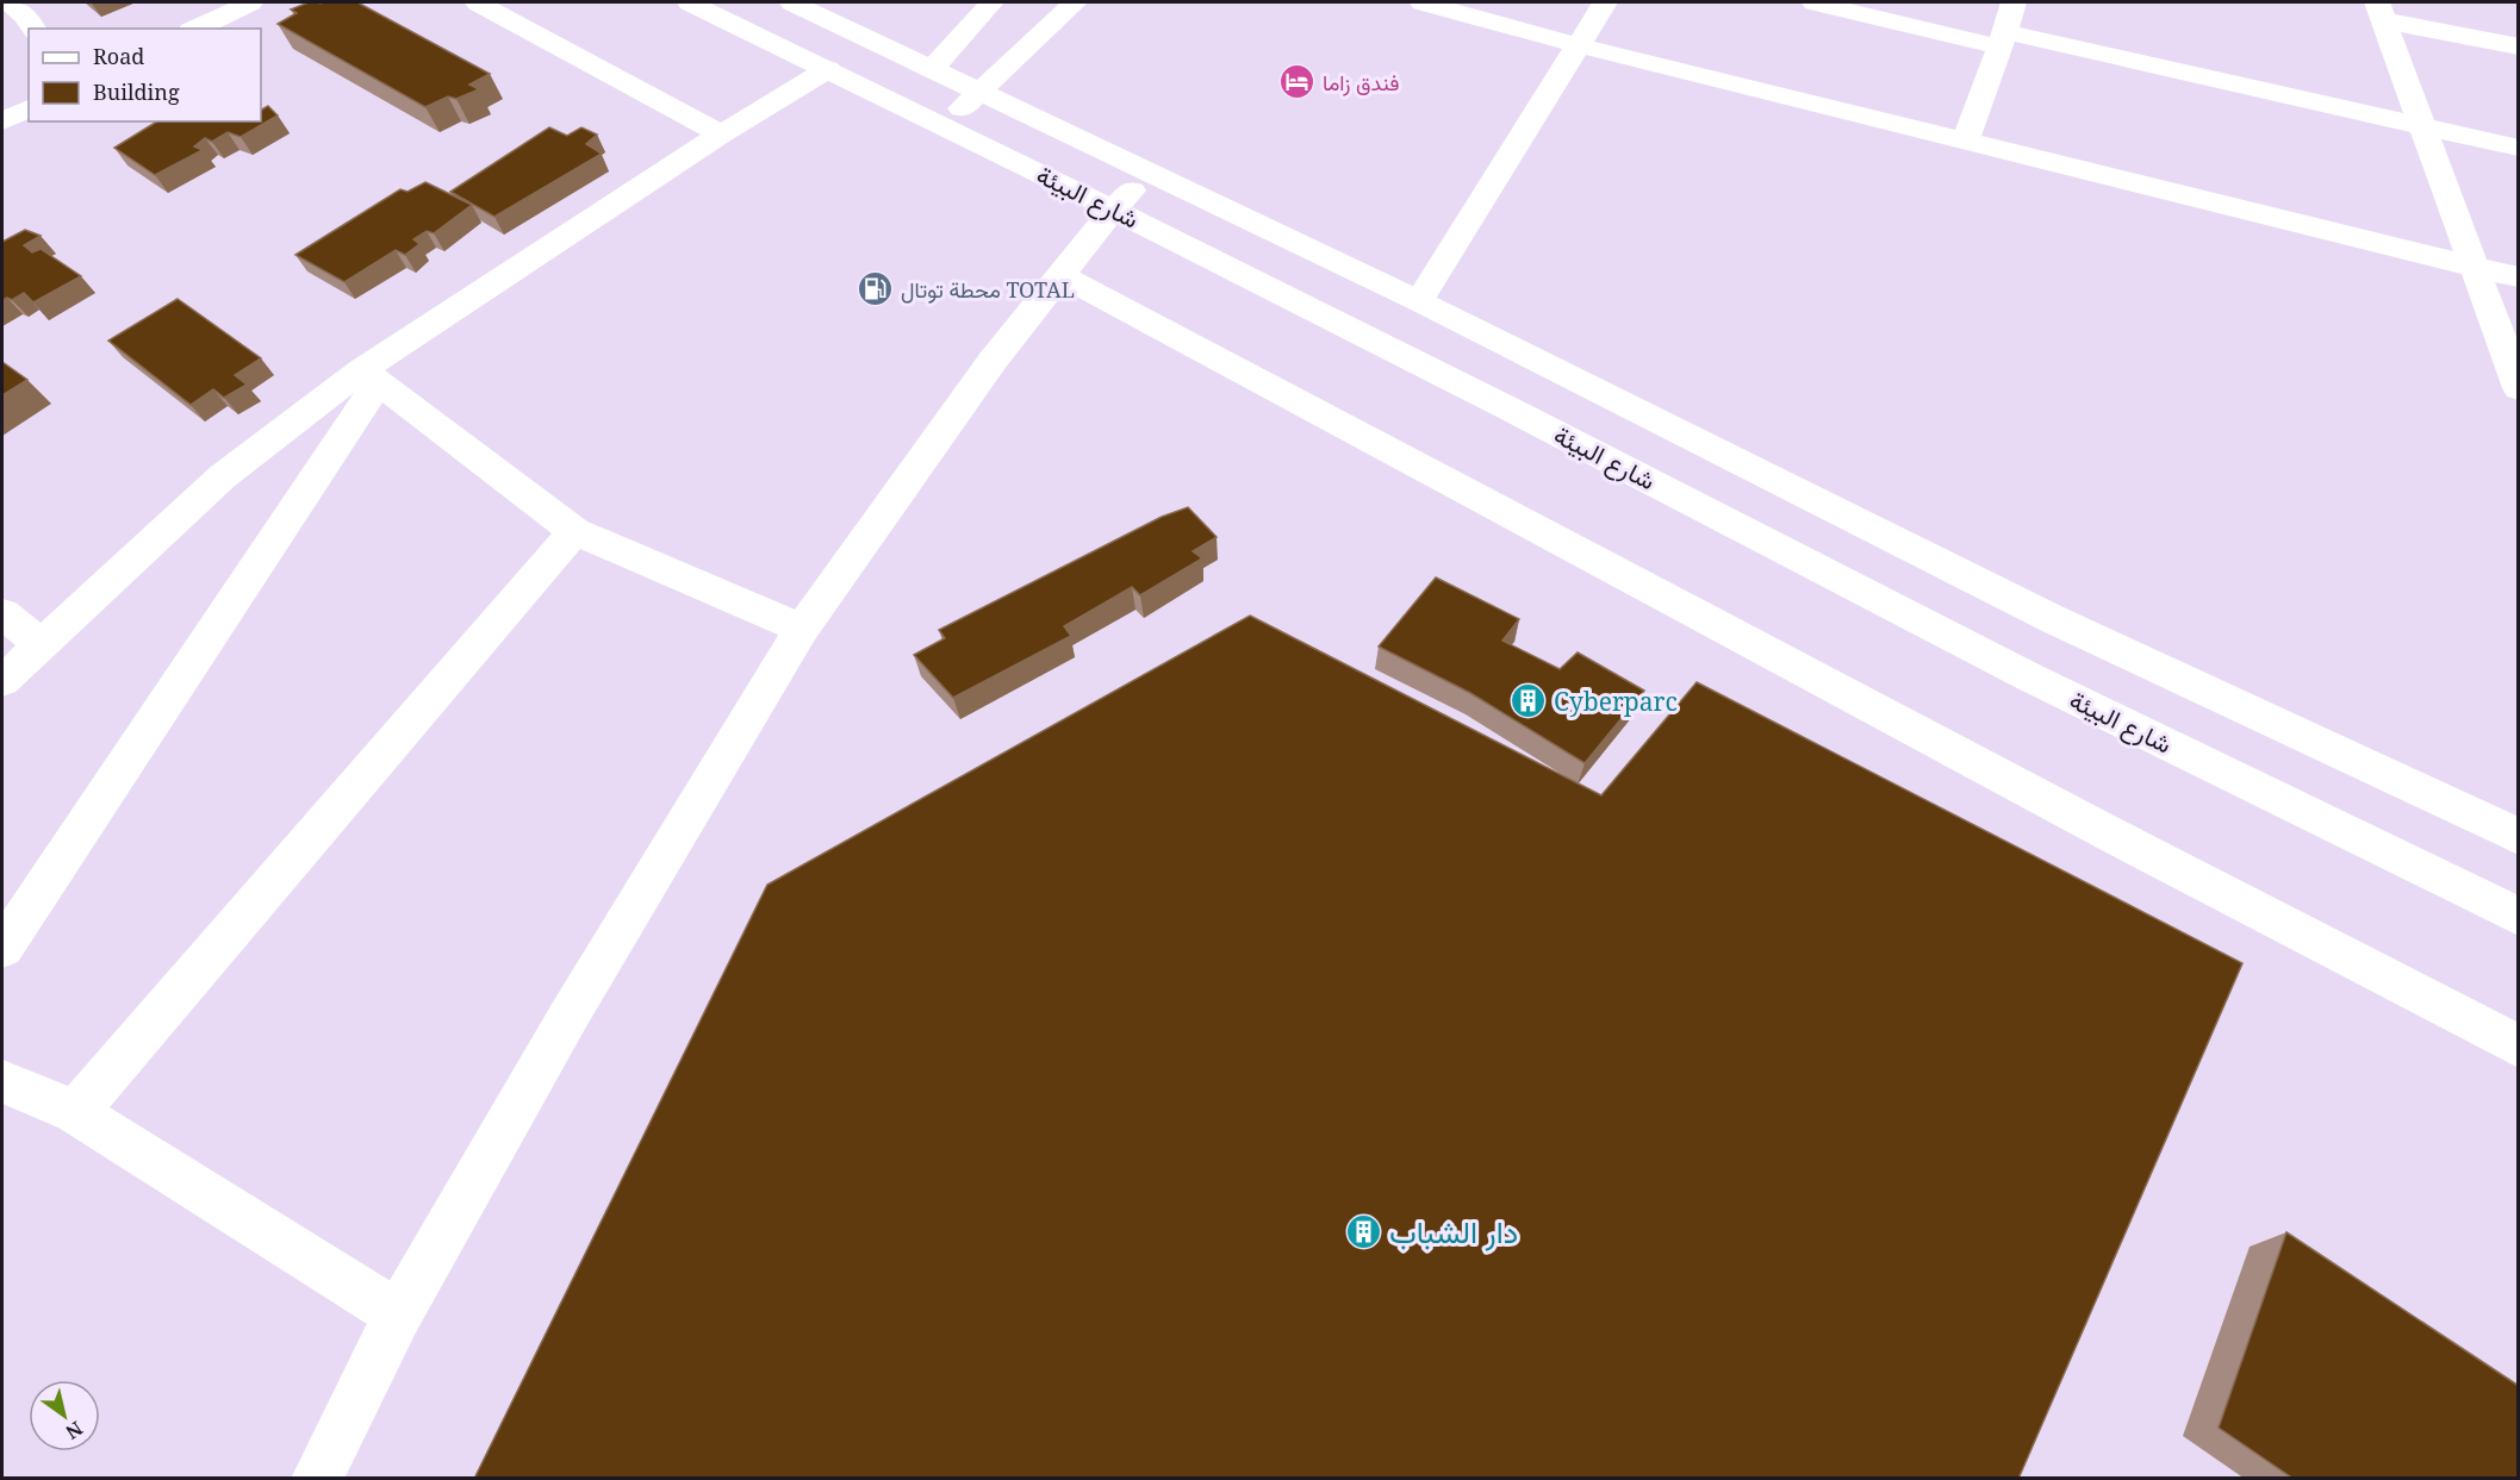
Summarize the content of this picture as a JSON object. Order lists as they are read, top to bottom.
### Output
{
  "streets": {
    "street": ["شارع البيئة"]
  },
  "places": {
    "hotel": ["فندق زاما"],
    "fuel station": ["محطة توتال TOTAL"],
    "building": ["Cyberparc", "دار الشباب"]
  },
  "legend": ["Road", "Building"],
  "north": "bottom right"
}
